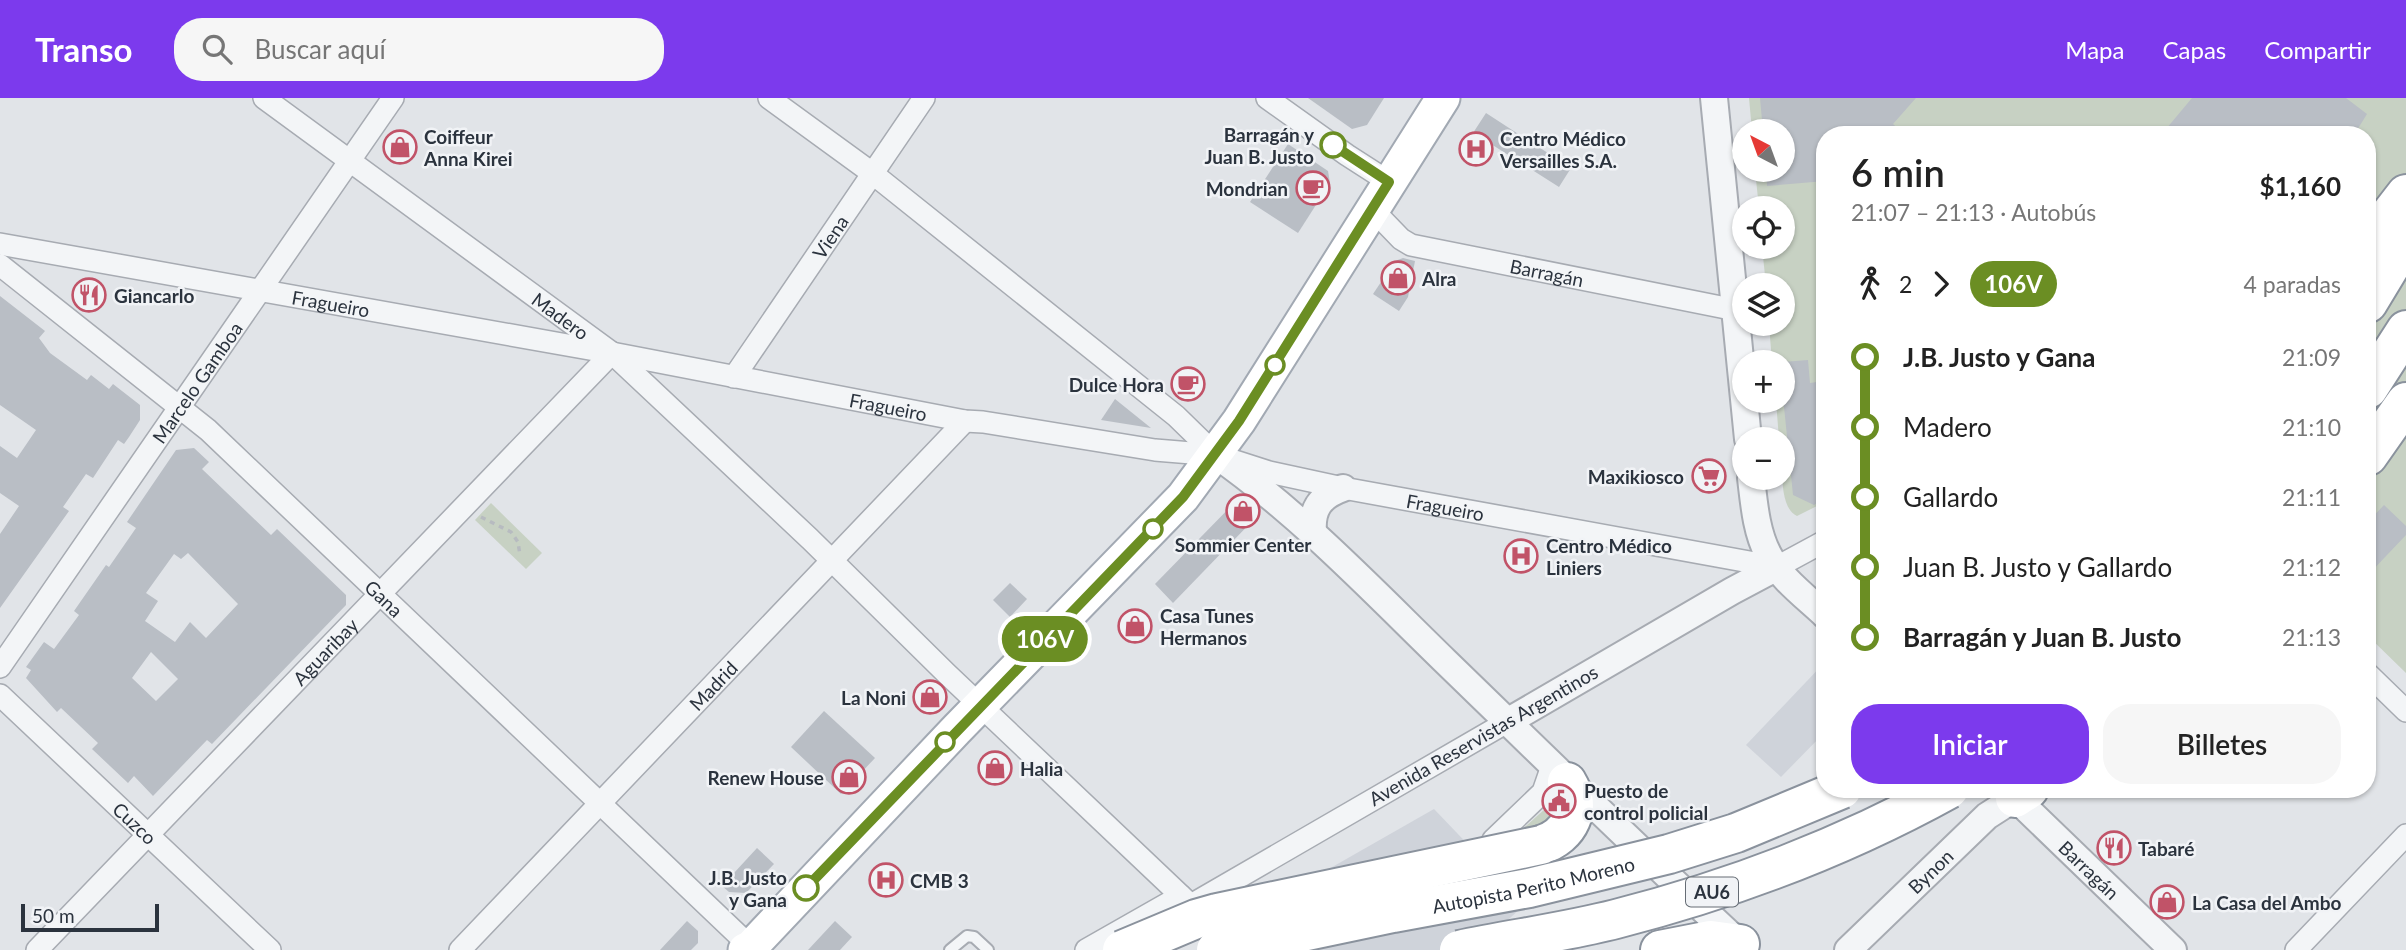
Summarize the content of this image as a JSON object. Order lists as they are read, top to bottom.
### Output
{
  "streets": {
    "highway": ["Autopista Perito Moreno", "AU6"],
    "street": [
      "Viena",
      "Barragán",
      "Fragueiro",
      "Madero",
      "Marcelo Gamboa",
      "Gana",
      "Aguaribay",
      "Madrid",
      "Avenida Reservistas Argentinos",
      "Cuzco",
      "Bynon"
    ]
  },
  "crossings": [
    ["Viena", "Fragueiro"],
    ["Fragueiro", "Madero"],
    ["Fragueiro", "Marcelo Gamboa"],
    ["Fragueiro", "Aguaribay"],
    ["Fragueiro", "Madrid"],
    ["Fragueiro", "Avenida Reservistas Argentinos"],
    ["Madero", "Marcelo Gamboa"],
    ["Madero", "Aguaribay"],
    ["Madero", "Madrid"],
    ["Madero", "Avenida Reservistas Argentinos"],
    ["Marcelo Gamboa", "Gana"],
    ["Gana", "Aguaribay"],
    ["Gana", "Madrid"],
    ["Aguaribay", "Cuzco"]
  ],
  "places": {
    "other": ["Barragán y Juan B. Justo", "J.B. Justo y Gana"],
    "shop": [
      "Coiffeur Anna Kirei",
      "Alra",
      "Sommier Center",
      "Casa Tunes Hermanos",
      "La Noni",
      "Halia",
      "Renew House",
      "La Casa del Ambo"
    ],
    "hospital": ["Centro Médico Versailles S.A.", "Centro Médico Liniers", "CMB 3"],
    "cafe": ["Mondrian", "Dulce Hora"],
    "restaurant": ["Giancarlo", "Tabaré"],
    "supermarket": ["Maxikiosco"],
    "public building": ["Puesto de control policial"]
  },
  "lines": ["bus line 106V"],
  "scale_bar": "50 m",
  "north": "top left",
  "page": {
    "header": "Transo",
    "search": "Buscar aquí",
    "nav": ["Mapa", "Capas", "Compartir"],
    "on_map": "106V",
    "map_buttons": ["+", "−"],
    "heading": ["6 min", "21:07 – 21:13 · Autobús", "$1,160"],
    "legs": ["2", "106V", "4 paradas"],
    "list": [
      {
        "name": "J.B. Justo y Gana",
        "value": "21:09"
      },
      {
        "name": "Madero",
        "value": "21:10"
      },
      {
        "name": "Gallardo",
        "value": "21:11"
      },
      {
        "name": "Juan B. Justo y Gallardo",
        "value": "21:12"
      },
      {
        "name": "Barragán y Juan B. Justo",
        "value": "21:13"
      }
    ],
    "buttons": ["Iniciar", "Billetes"],
    "scale": "50 m"
  }
}
